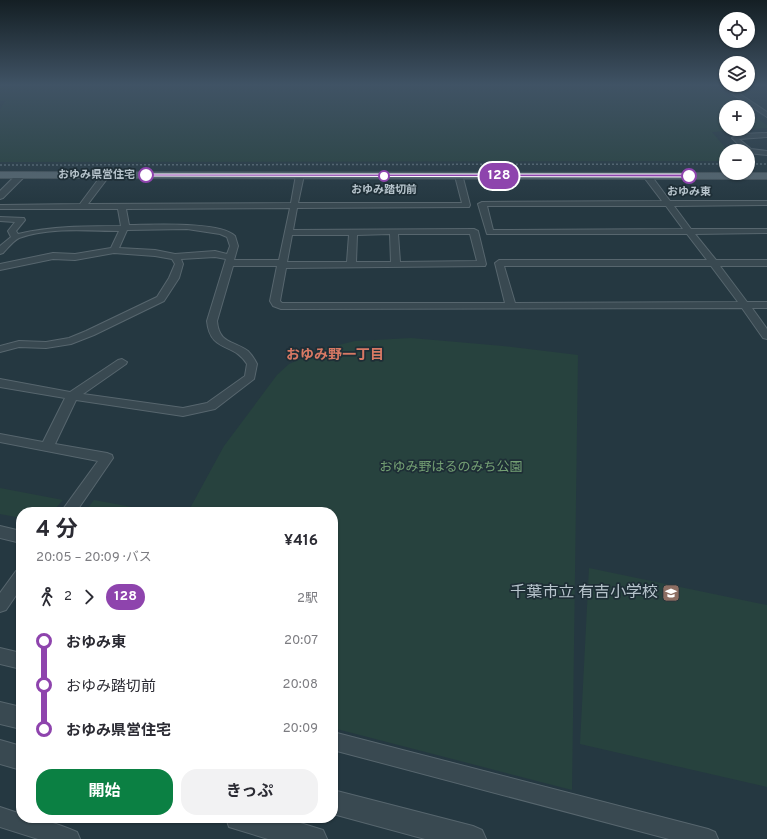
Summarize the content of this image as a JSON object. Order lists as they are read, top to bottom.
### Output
{
  "districts": ["おゆみ野一丁目"],
  "parks": ["おゆみ野はるのみち公園"],
  "places": {
    "other": ["おゆみ県営住宅", "おゆみ踏切前", "おゆみ東"],
    "school or university": ["千葉市立 有吉小学校"]
  },
  "lines": ["bus line 128"],
  "page": {
    "on_map": "128",
    "map_buttons": ["+", "−"],
    "heading": ["4 分", "20:05 – 20:09 · バス", "¥416"],
    "legs": ["2", "128", "2駅"],
    "list": [
      {
        "name": "おゆみ東",
        "value": "20:07"
      },
      {
        "name": "おゆみ踏切前",
        "value": "20:08"
      },
      {
        "name": "おゆみ県営住宅",
        "value": "20:09"
      }
    ],
    "buttons": ["開始", "きっぷ"]
  }
}
